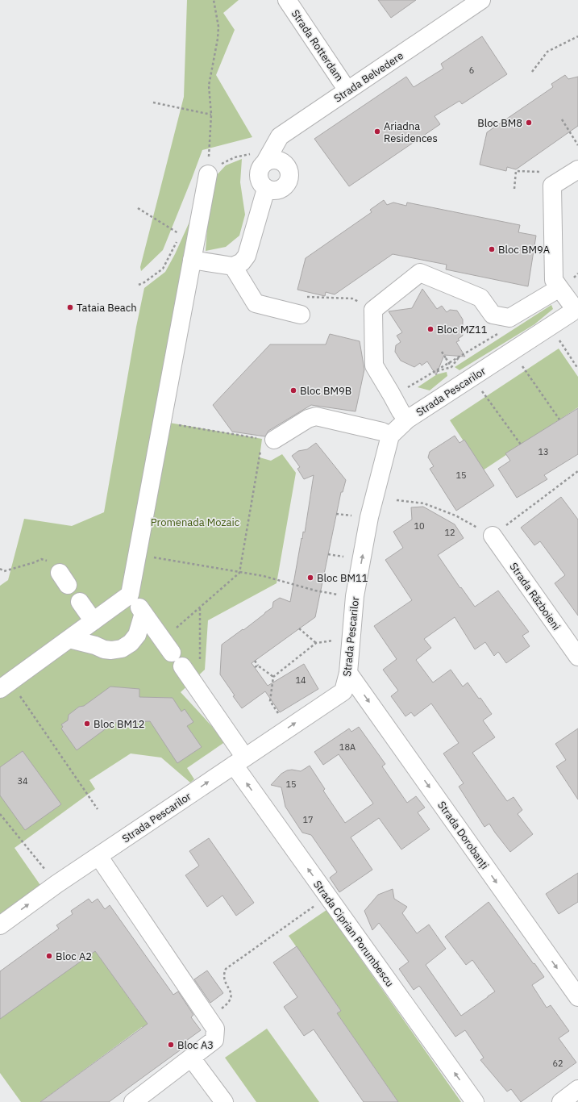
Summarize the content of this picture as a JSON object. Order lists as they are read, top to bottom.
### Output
{
  "streets": {
    "street": [
      "Strada Rotterdam",
      "Strada Belvedere",
      "Strada Pescarilor",
      "Strada Războieni",
      "Strada Dorobanți",
      "Strada Ciprian Porumbescu"
    ]
  },
  "crossings": [
    ["Strada Rotterdam", "Strada Belvedere"],
    ["Strada Pescarilor", "Strada Dorobanți"],
    ["Strada Pescarilor", "Strada Ciprian Porumbescu"]
  ],
  "one_way": ["Strada Pescarilor", "Strada Dorobanți", "Strada Ciprian Porumbescu"],
  "parks": ["Promenada Mozaic"],
  "places": [
    "Bloc BM8",
    "Ariadna Residences",
    "Bloc BM9A",
    "Tataia Beach",
    "Bloc MZ11",
    "Bloc BM9B",
    "Bloc BM11",
    "Bloc BM12",
    "Bloc A2",
    "Bloc A3"
  ],
  "house_numbers": [
    "6",
    "13",
    "15",
    "10",
    "12",
    "14",
    "18A",
    "34",
    "15",
    "17",
    "62"
  ]
}
